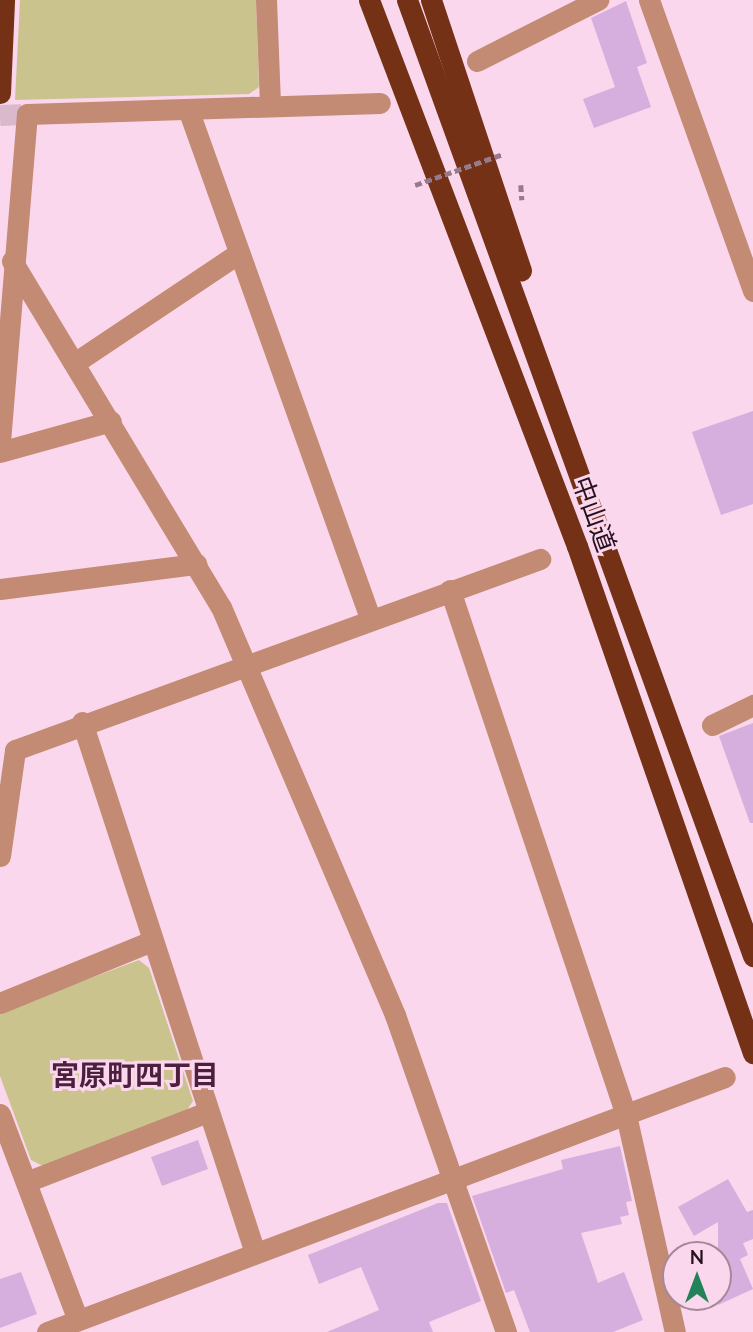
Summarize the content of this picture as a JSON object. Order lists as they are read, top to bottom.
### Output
{
  "streets": {
    "highway": ["中山道"]
  },
  "districts": ["宮原町四丁目"],
  "north": "top"
}
